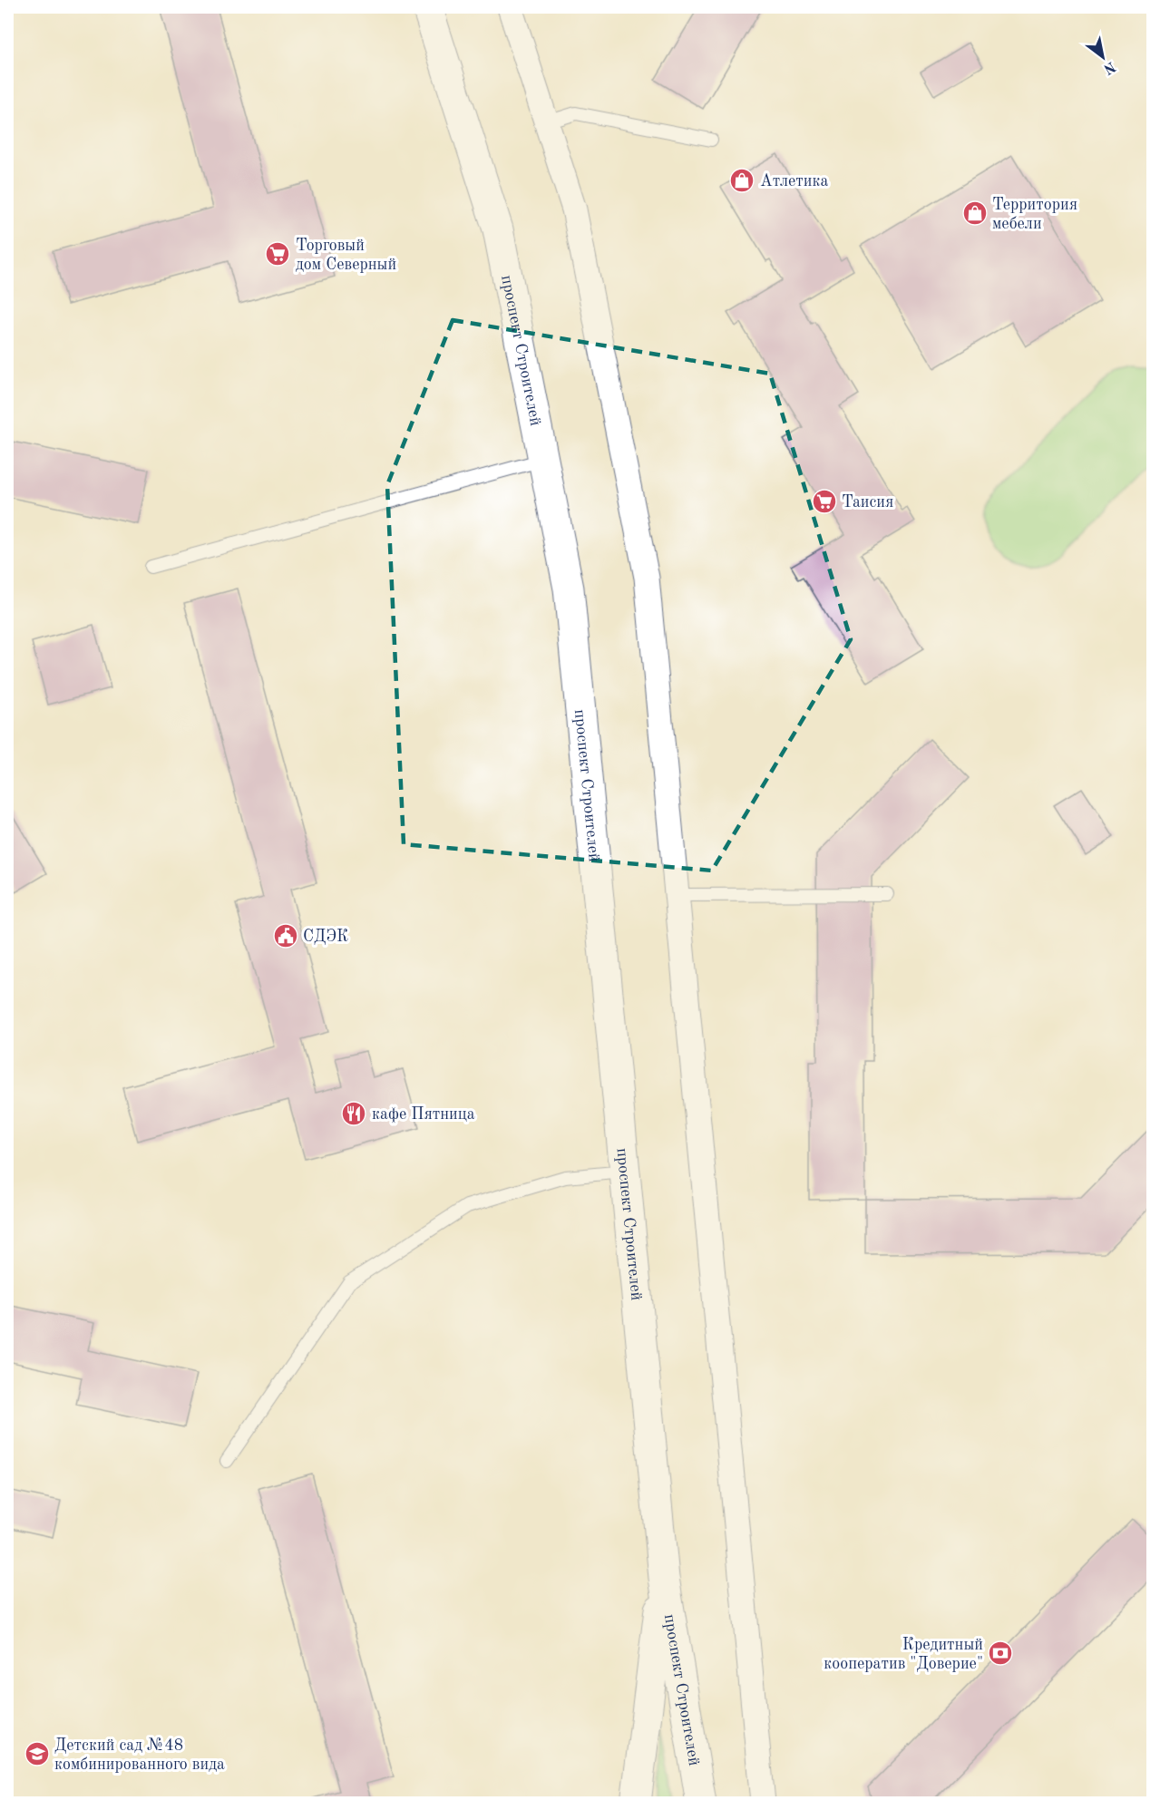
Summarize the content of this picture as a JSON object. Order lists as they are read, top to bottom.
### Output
{
  "streets": {
    "street": ["проспект Строителей"]
  },
  "places": {
    "shop": ["Атлетика", "Территория мебели"],
    "supermarket": ["Торговый дом Северный", "Таисия"],
    "public building": ["СДЭК"],
    "restaurant": ["кафе Пятница"],
    "bank": ["Кредитный кооператив \"Доверие\""],
    "school or university": ["Детский сад №48 комбинированного вида"]
  },
  "north": "bottom right"
}
